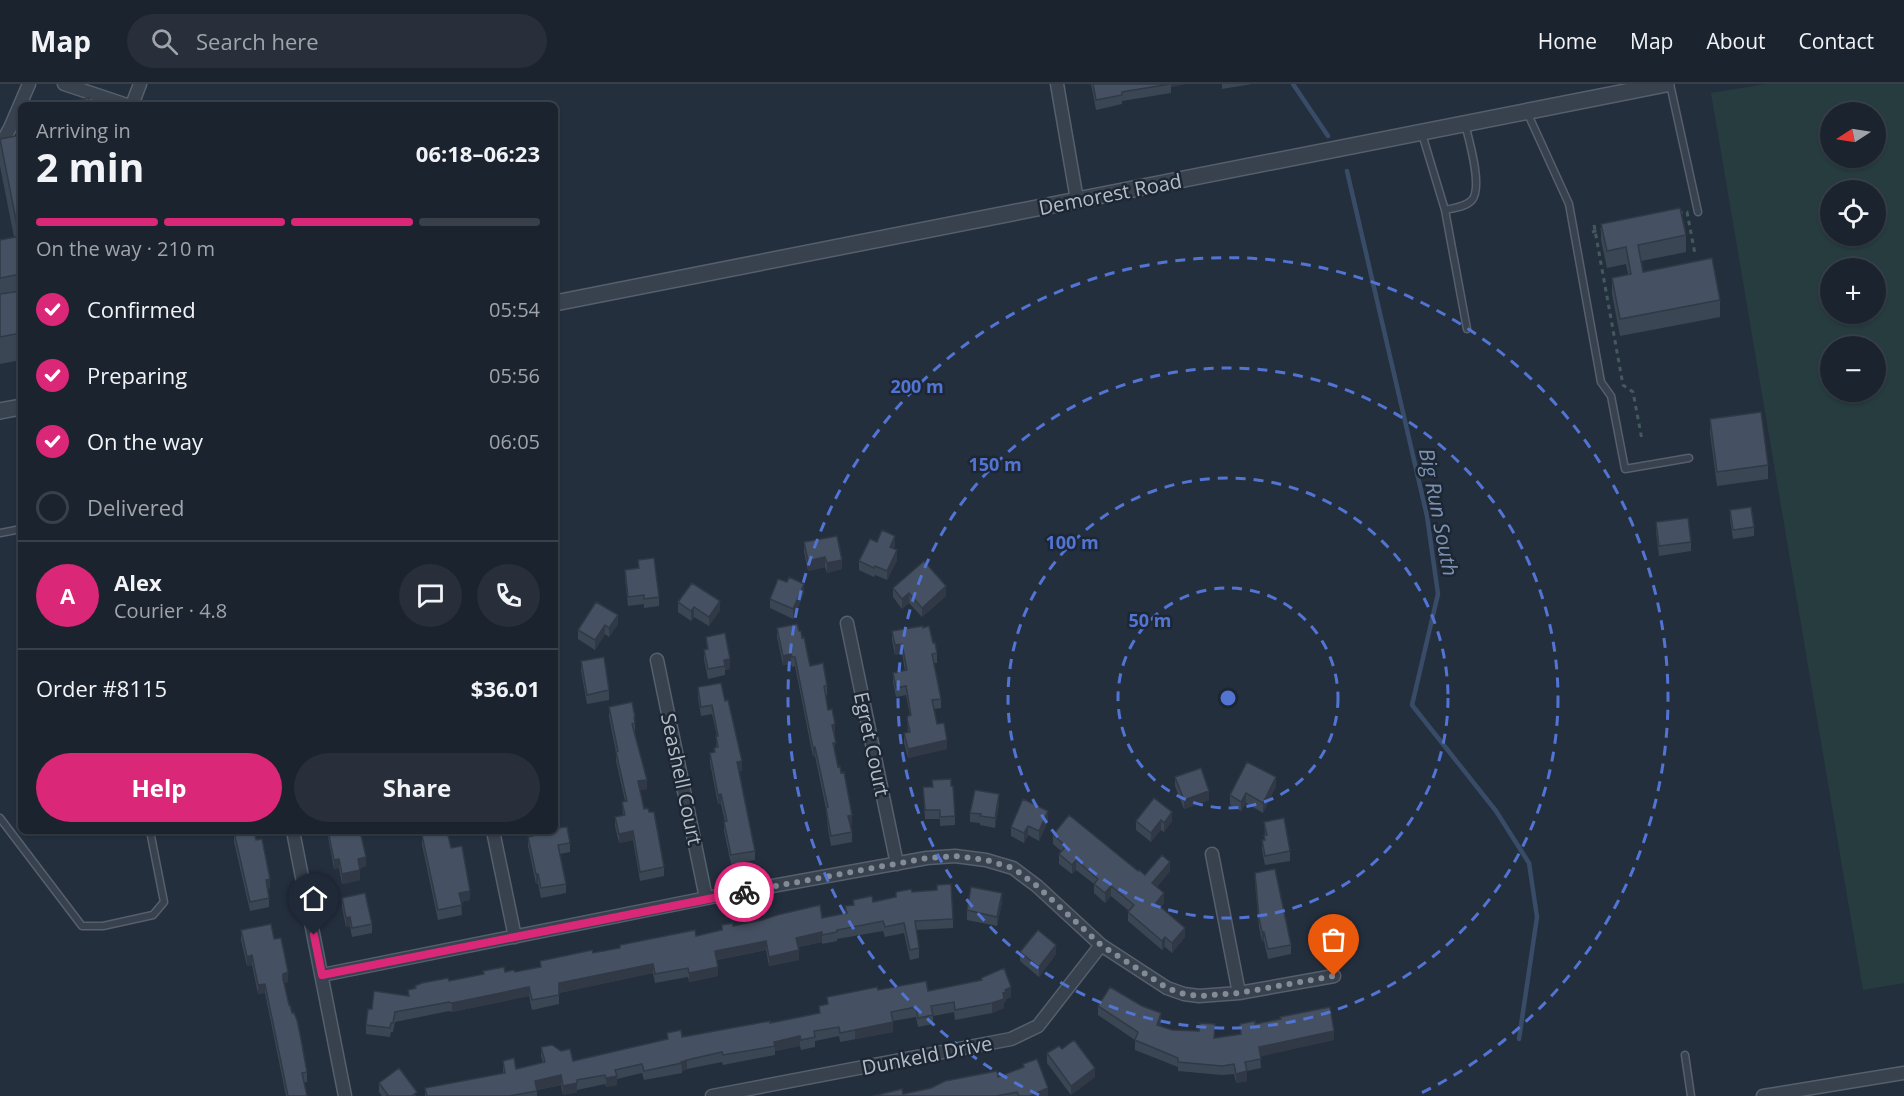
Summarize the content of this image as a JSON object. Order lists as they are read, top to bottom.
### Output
{
  "streets": {
    "street": [
      "Demorest Road",
      "Egret Court",
      "Seashell Court",
      "Dunkeld Drive"
    ]
  },
  "water": ["Big Run South"],
  "north": "left",
  "page": {
    "header": "Map",
    "search": "Search here",
    "nav": [
      "Home",
      "Map",
      "About",
      "Contact"
    ],
    "map_buttons": ["+", "−"],
    "heading": ["2 min", "Arriving in", "06:18–06:23"],
    "panel": [
      "Alex",
      "Courier · 4.8",
      "Order #8115",
      "$36.01"
    ],
    "bar": "On the way · 210 m",
    "list": [
      ["Confirmed", "05:54"],
      ["Preparing", "05:56"],
      ["On the way", "06:05"],
      "Delivered"
    ],
    "round": "A",
    "buttons": ["Help", "Share"]
  },
  "rings": [
    "200 m",
    "150 m",
    "100 m",
    "50 m"
  ]
}
